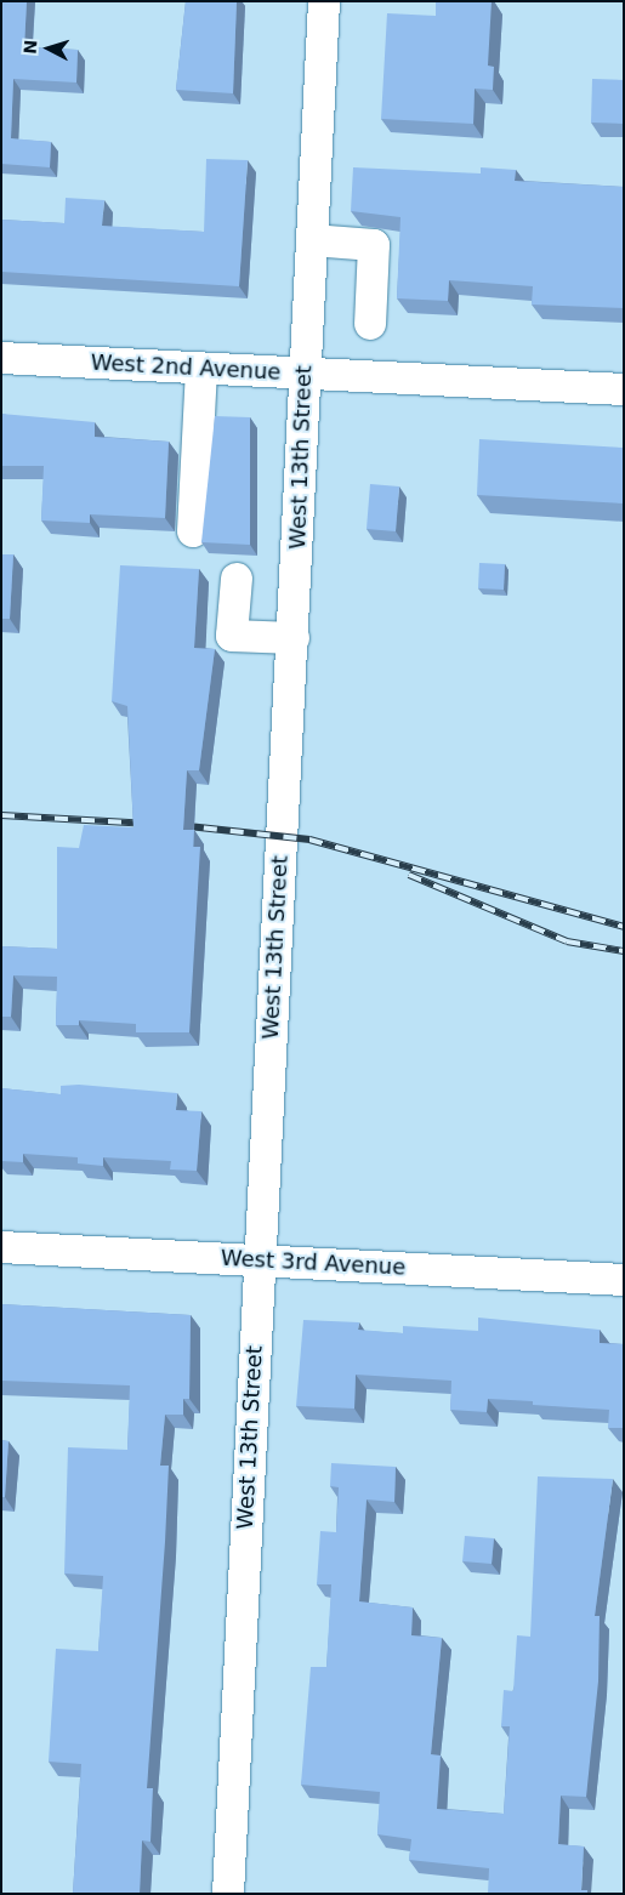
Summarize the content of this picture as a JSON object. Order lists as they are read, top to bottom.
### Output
{
  "streets": {
    "street": ["West 2nd Avenue", "West 13th Street", "West 3rd Avenue"]
  },
  "crossings": [
    ["West 2nd Avenue", "West 13th Street"],
    ["West 13th Street", "West 3rd Avenue"]
  ],
  "north": "left"
}
